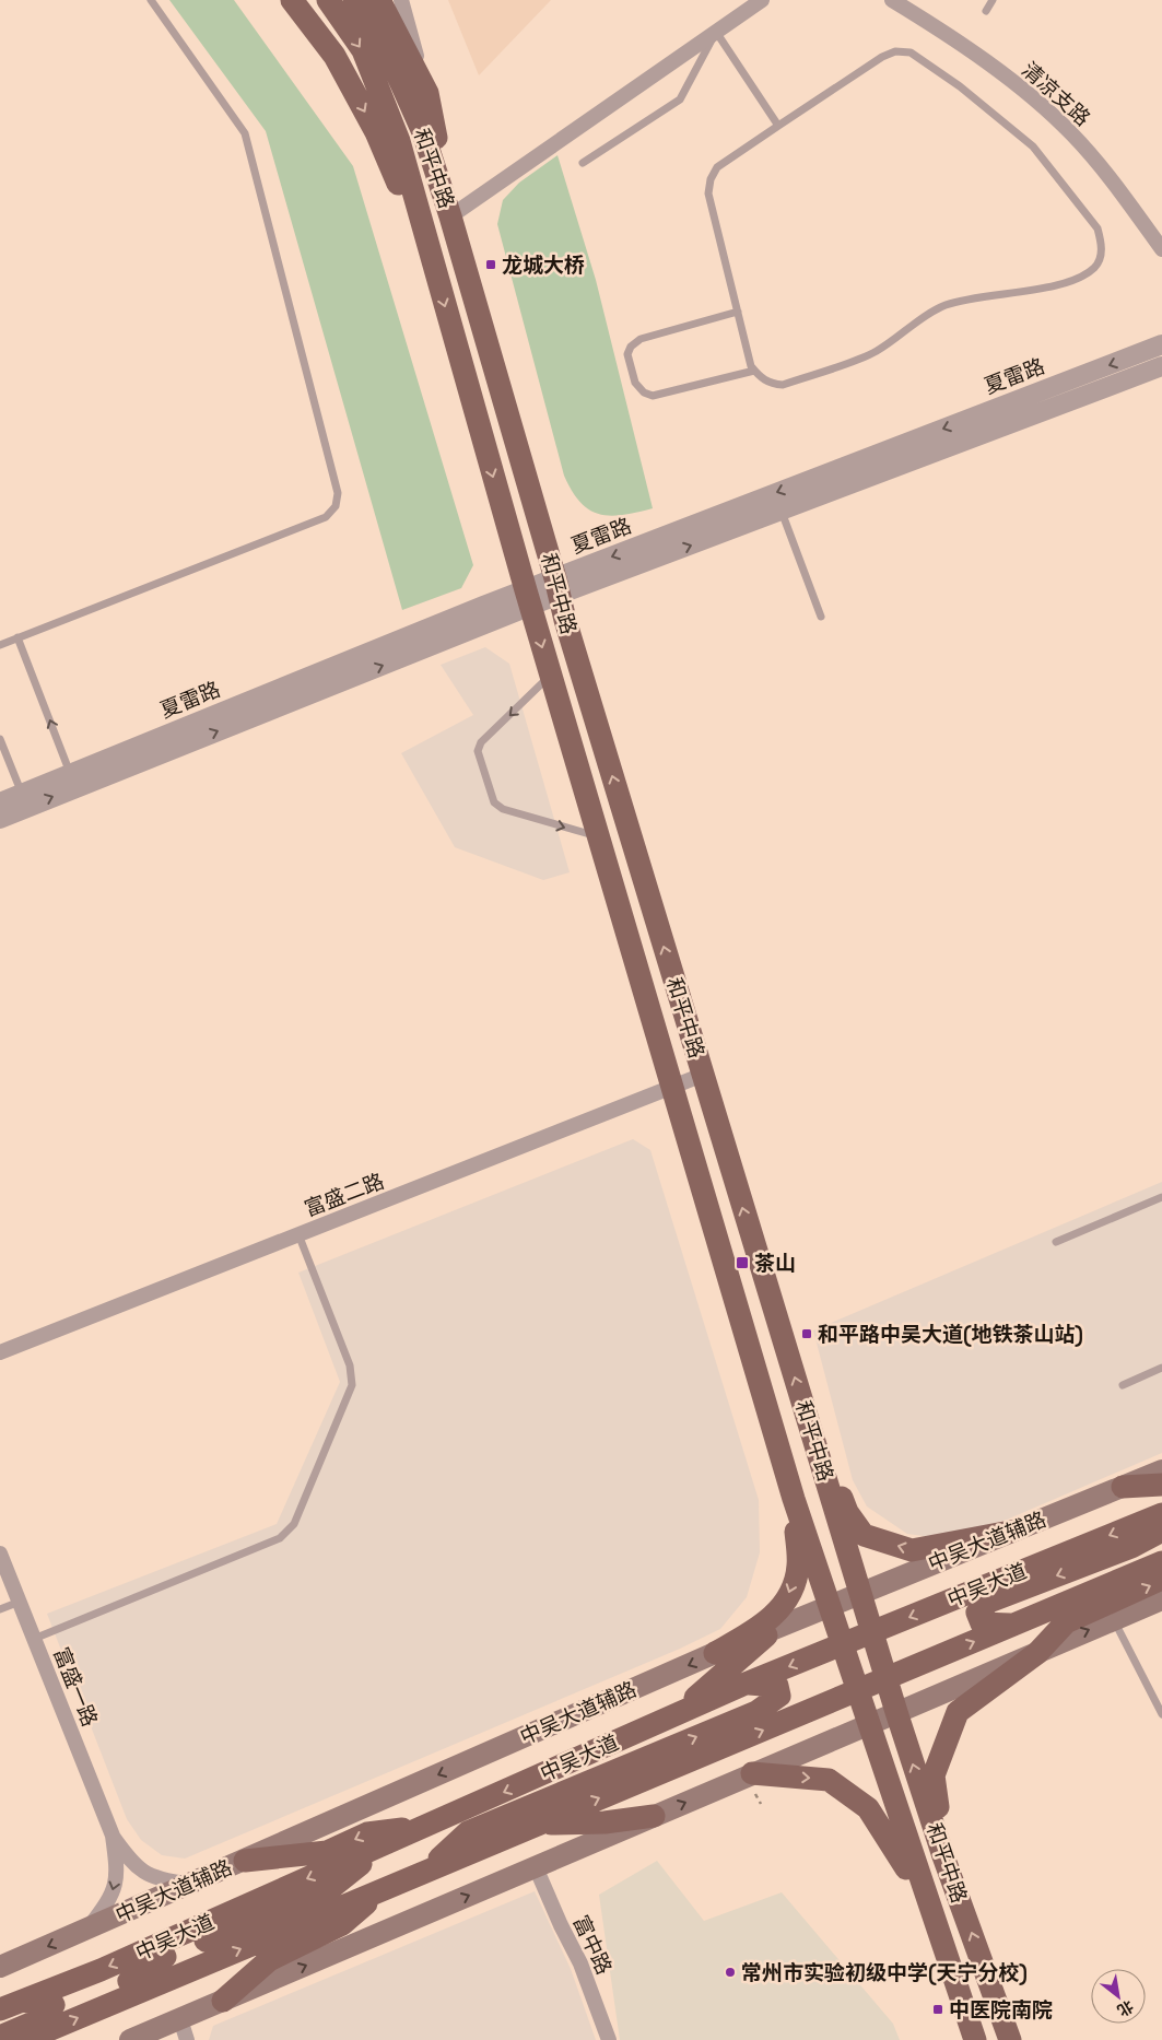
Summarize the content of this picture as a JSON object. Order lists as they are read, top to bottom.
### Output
{
  "streets": {
    "main road": ["和平中路", "中吴大道辅路", "中吴大道"],
    "street": [
      "清凉支路",
      "夏雷路",
      "富盛二路",
      "富盛一路",
      "富中路"
    ]
  },
  "crossings": [
    ["和平中路", "夏雷路"],
    ["和平中路", "富盛二路"],
    ["和平中路", "中吴大道辅路"],
    ["和平中路", "中吴大道"]
  ],
  "places": {
    "transit": [
      "龙城大桥",
      "茶山",
      "和平路中吴大道(地铁茶山站)",
      "中医院南院"
    ],
    "other": ["常州市实验初级中学(天宁分校)"]
  },
  "north": "bottom right"
}
